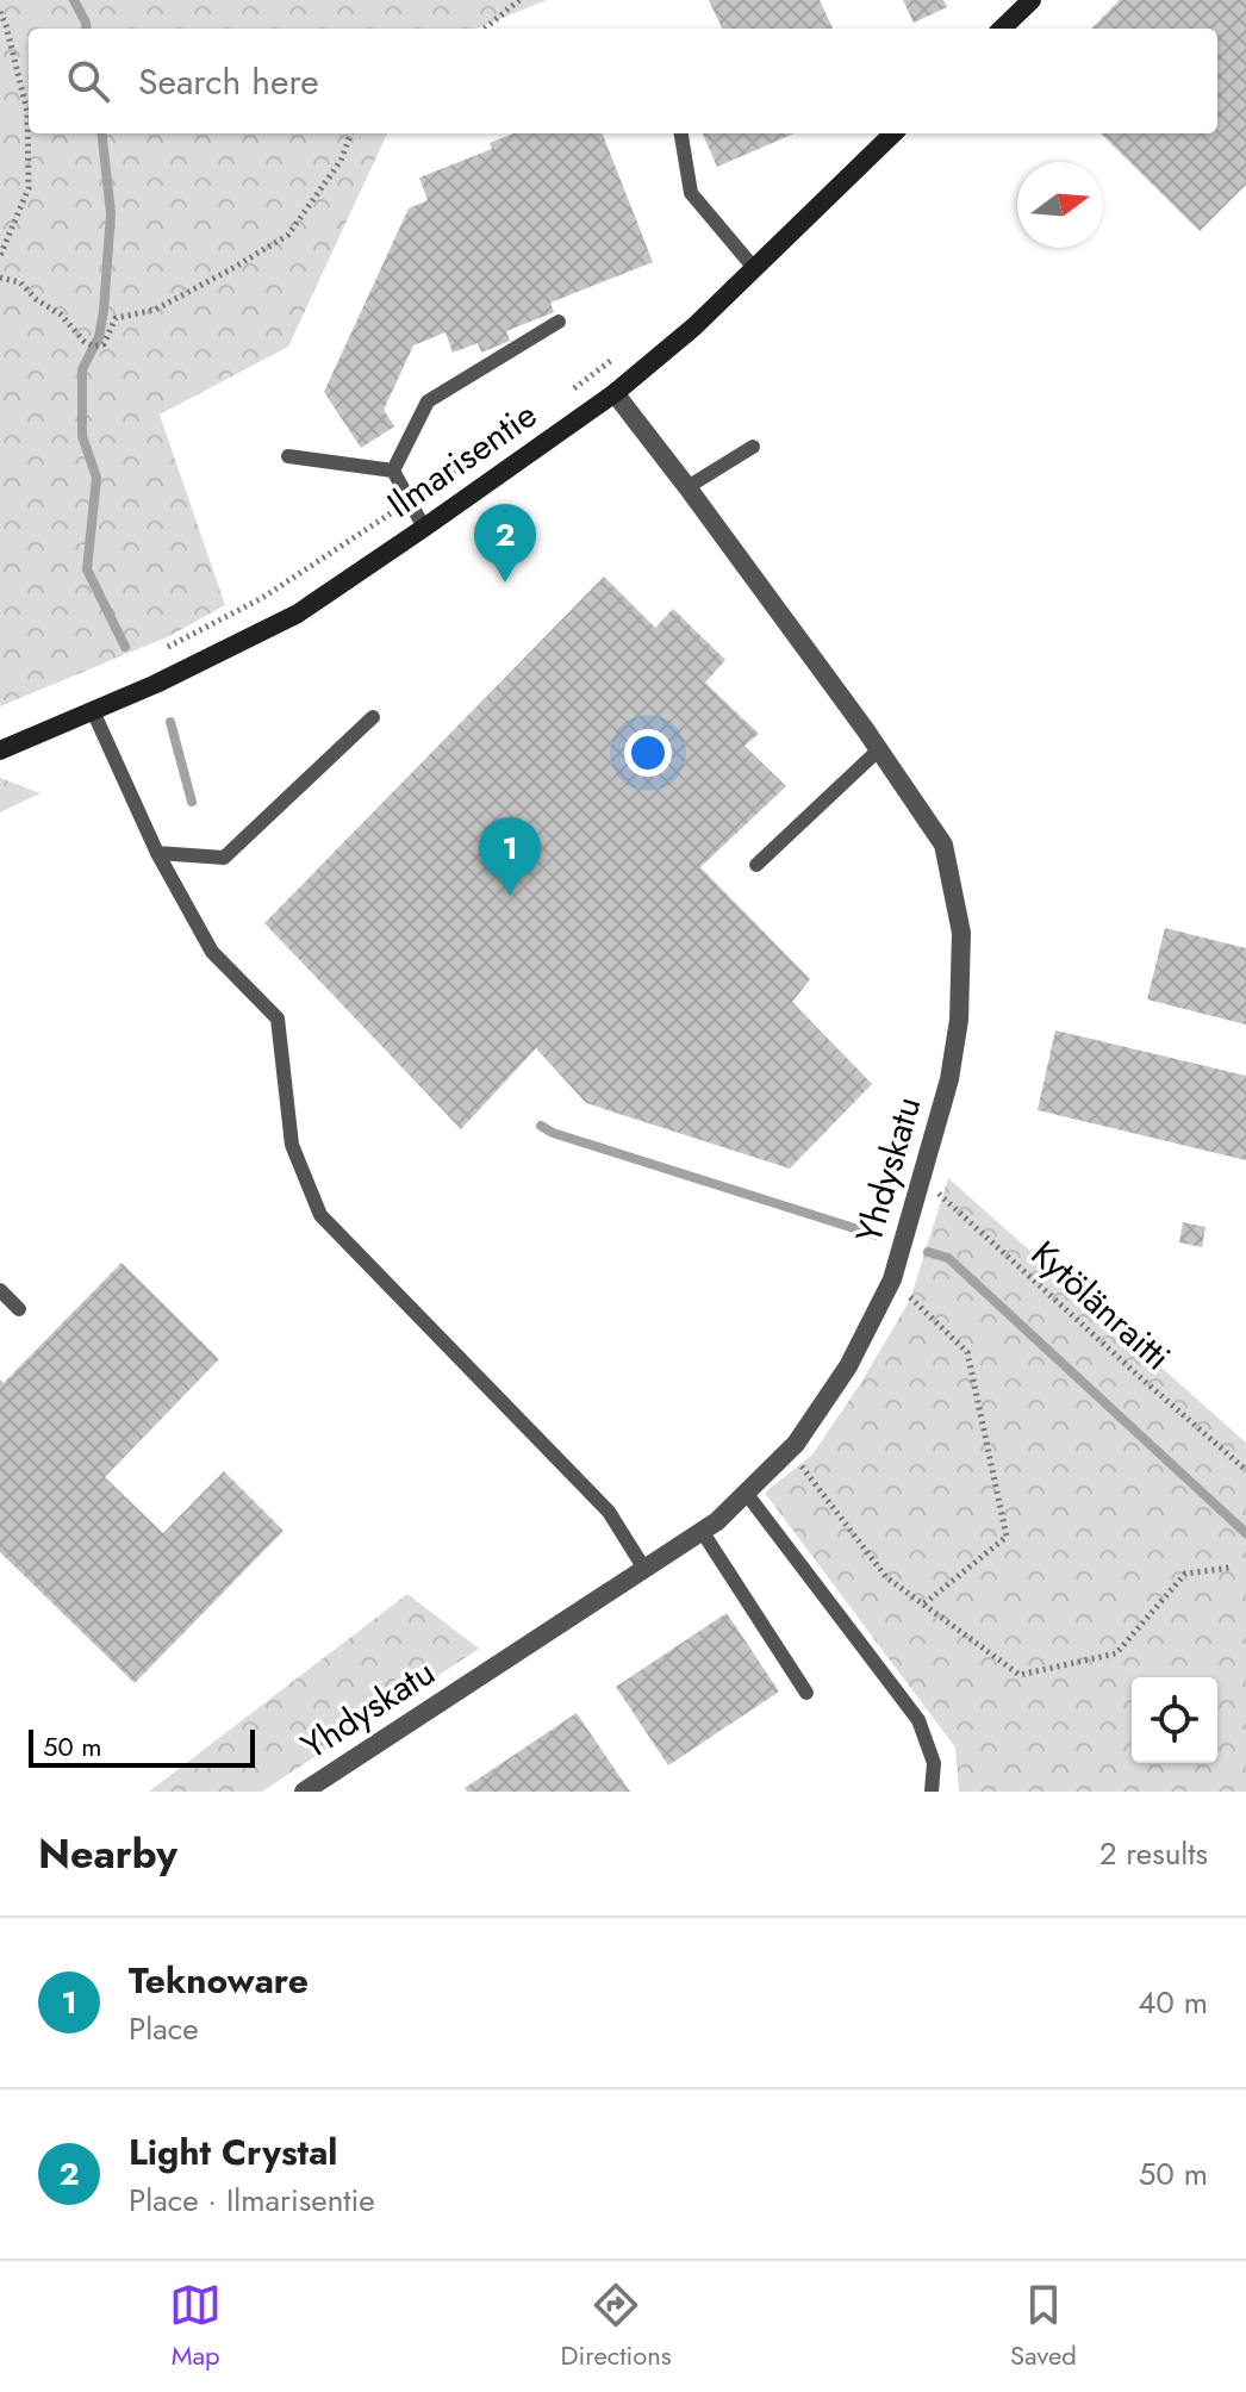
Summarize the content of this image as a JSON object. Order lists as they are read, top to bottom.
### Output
{
  "streets": {
    "street": ["Ilmarisentie", "Yhdyskatu"],
    "path": ["Kytölänraitti"]
  },
  "crossings": [
    ["Ilmarisentie", "Yhdyskatu"],
    ["Yhdyskatu", "Kytölänraitti"]
  ],
  "scale_bar": "50 m",
  "north": "right",
  "page": {
    "search": "Search here",
    "pins": ["2", "1"],
    "scale": "50 m",
    "heading": ["Nearby", "2 results"],
    "list": [
      {
        "mark": "1",
        "name": "Teknoware",
        "note": "Place",
        "value": "40 m"
      },
      {
        "mark": "2",
        "name": "Light Crystal",
        "note": "Place · Ilmarisentie",
        "value": "50 m"
      }
    ],
    "nav": ["Map", "Directions", "Saved"]
  }
}
